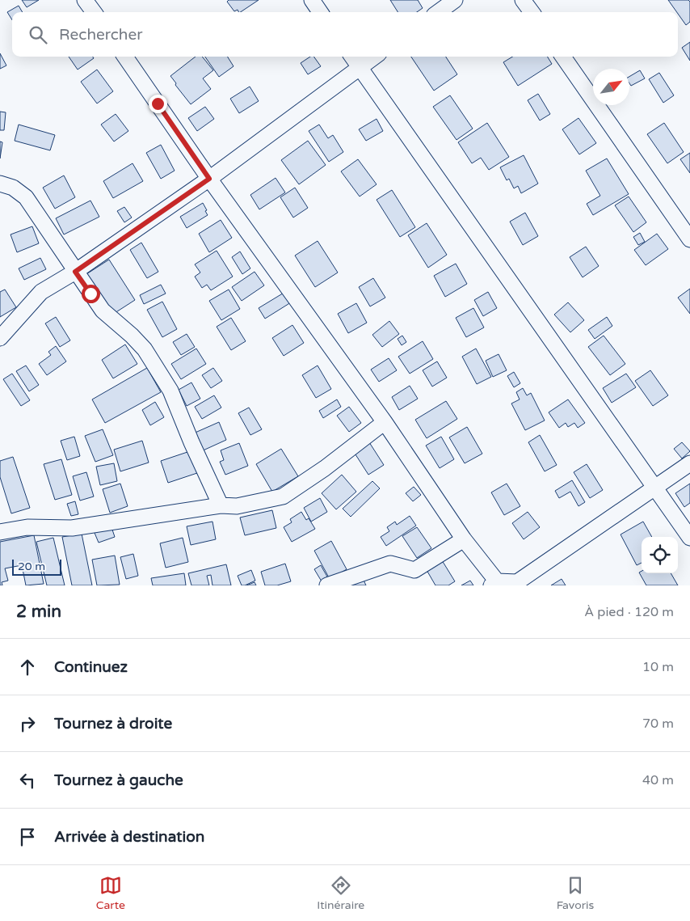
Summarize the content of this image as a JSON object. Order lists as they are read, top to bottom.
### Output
{
  "scale_bar": "20 m",
  "north": "top right",
  "page": {
    "search": "Rechercher",
    "scale": "20 m",
    "heading": ["2 min", "À pied · 120 m"],
    "list": [
      ["Continuez", "10 m"],
      ["Tournez à droite", "70 m"],
      ["Tournez à gauche", "40 m"],
      "Arrivée à destination"
    ],
    "nav": ["Carte", "Itinéraire", "Favoris"]
  }
}
